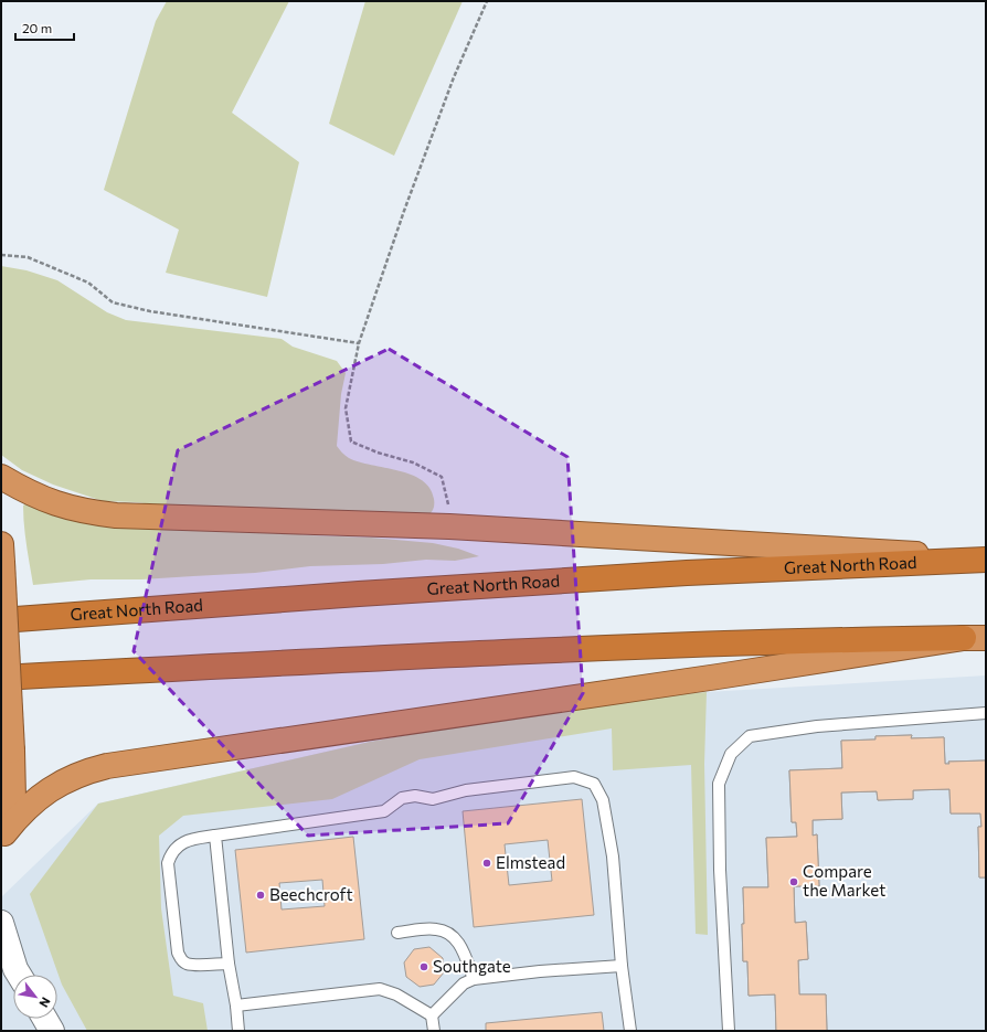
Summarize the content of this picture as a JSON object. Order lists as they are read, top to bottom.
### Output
{
  "streets": {
    "highway": ["Great North Road"]
  },
  "places": [
    "Elmstead",
    "Compare the Market",
    "Beechcroft",
    "Southgate"
  ],
  "scale_bar": "20 m",
  "north": "bottom right"
}
